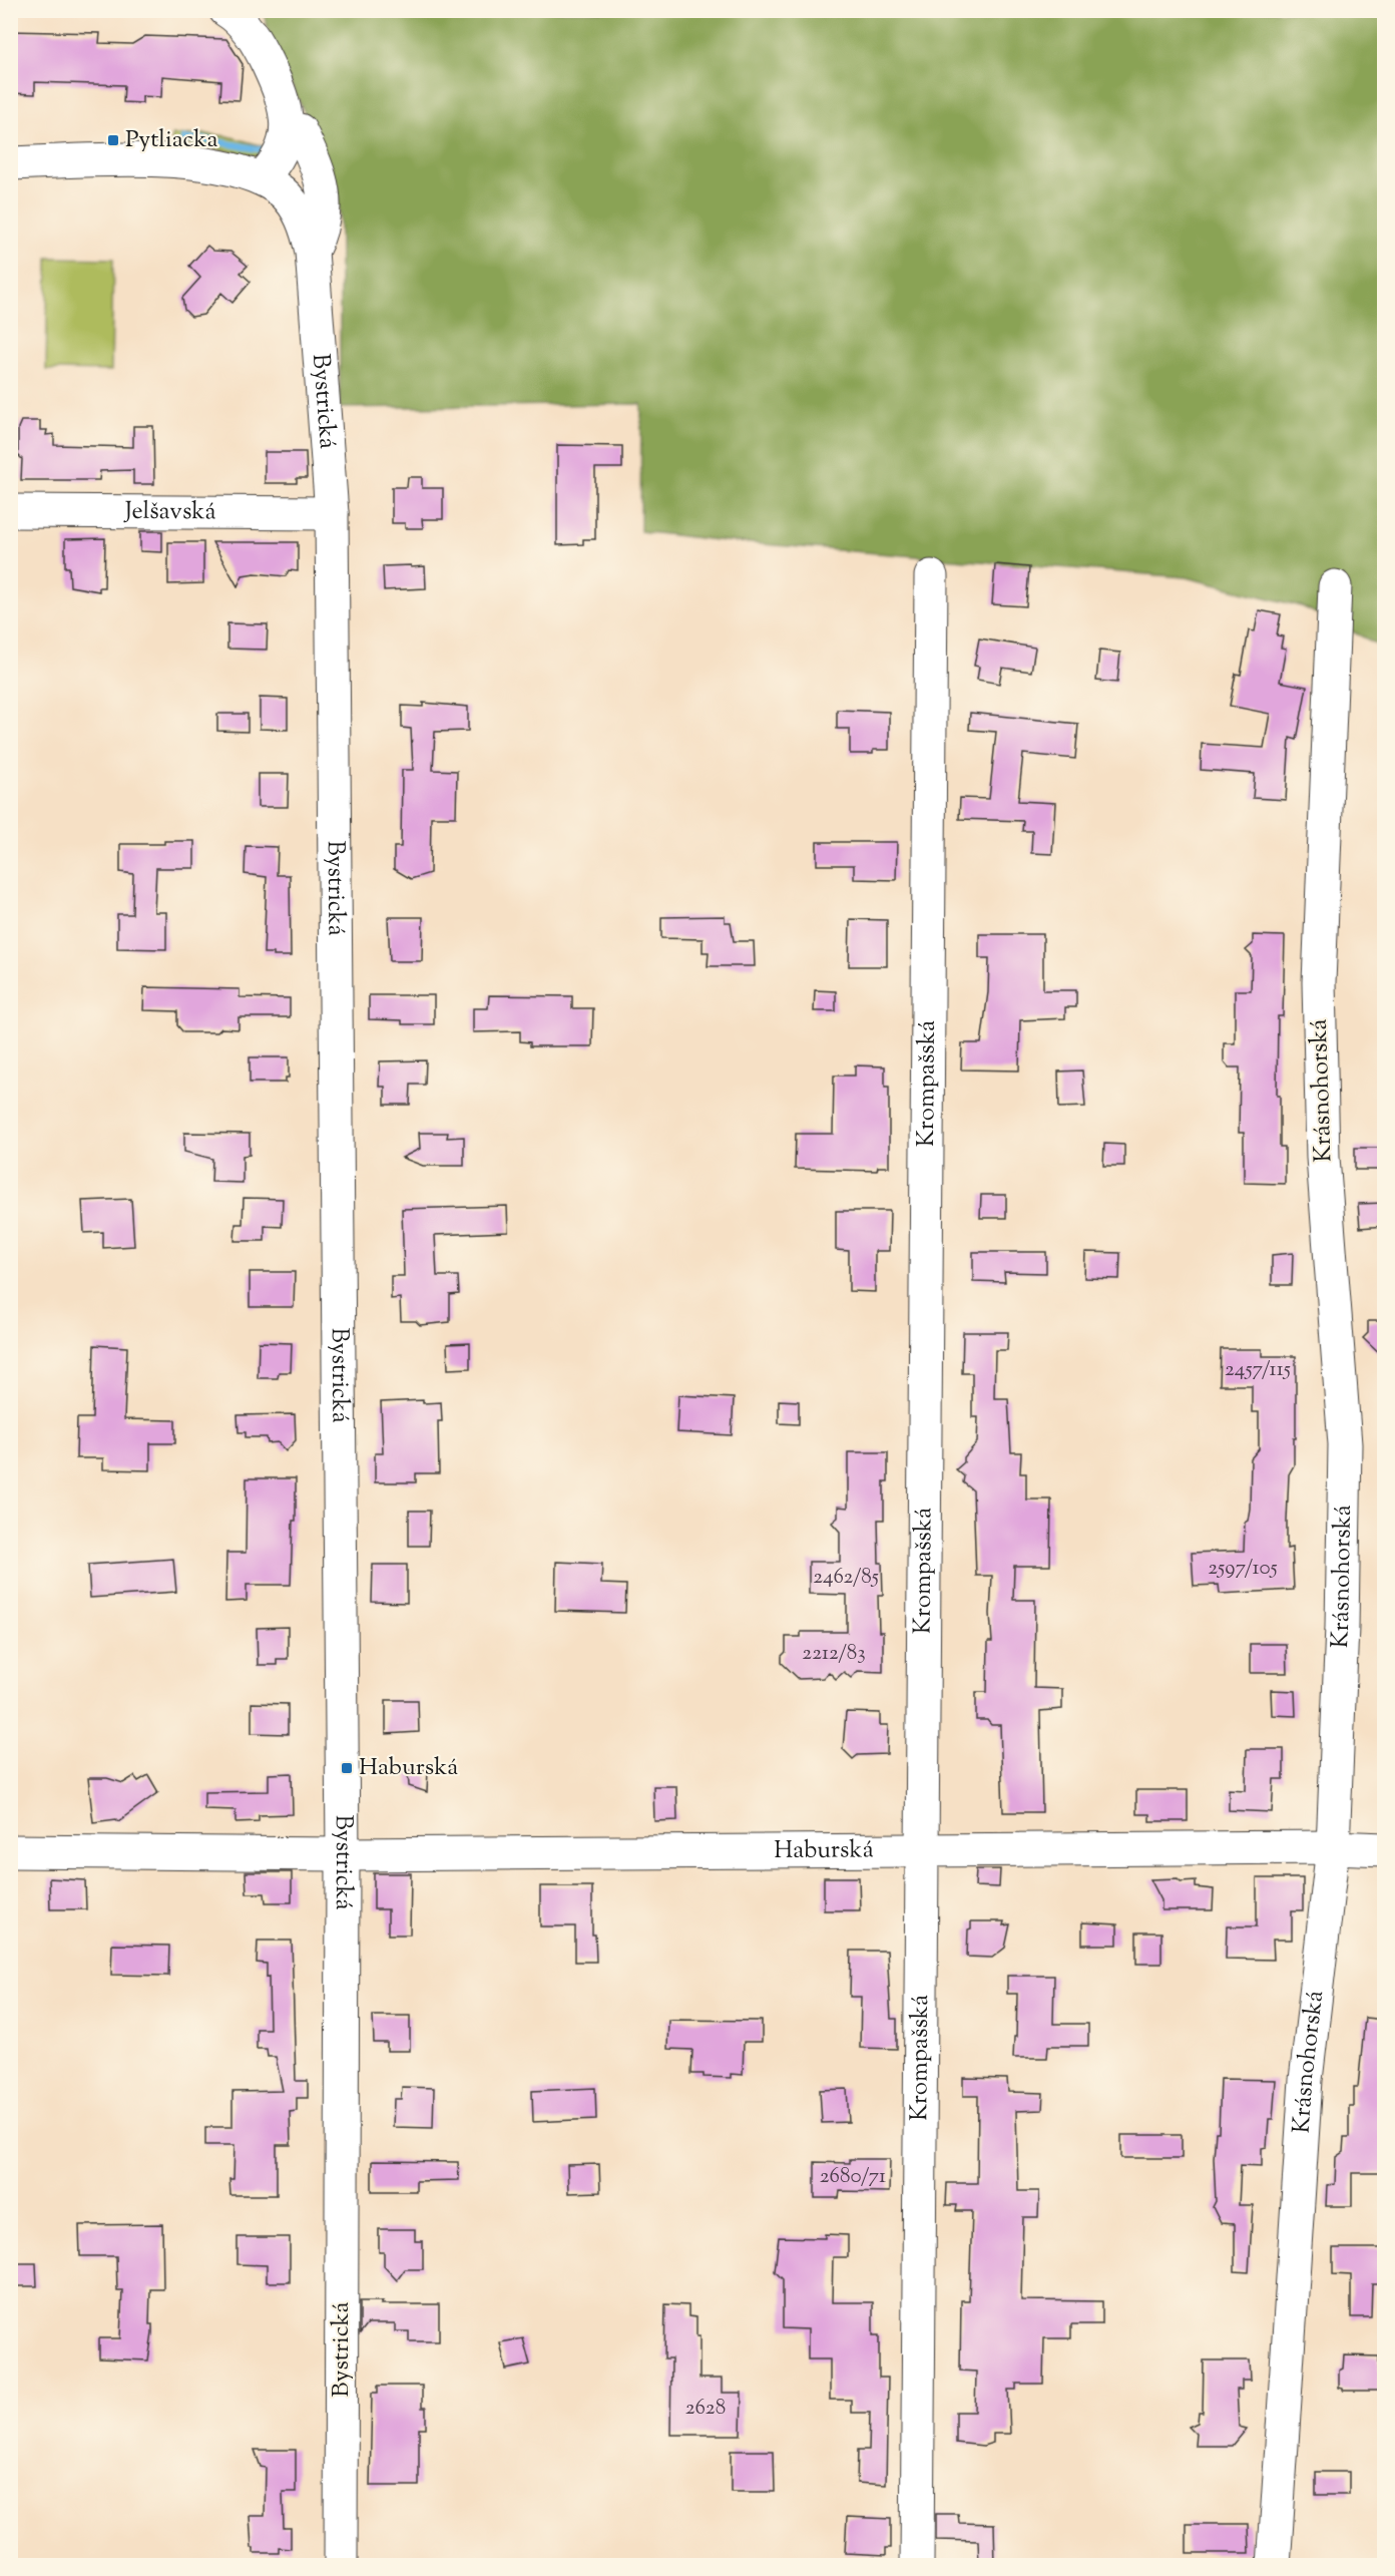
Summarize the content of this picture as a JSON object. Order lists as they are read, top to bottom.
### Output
{
  "streets": {
    "street": [
      "Bystrická",
      "Jelšavská",
      "Krompašská",
      "Krásnohorská",
      "Haburská"
    ]
  },
  "crossings": [
    ["Bystrická", "Jelšavská"],
    ["Bystrická", "Haburská"],
    ["Krompašská", "Haburská"],
    ["Krásnohorská", "Haburská"]
  ],
  "places": {
    "transit": ["Pytliacka", "Haburská"]
  },
  "house_numbers": [
    "2457/115",
    "2597/105",
    "2462/85",
    "2212/83",
    "2680/71",
    "2628"
  ]
}
